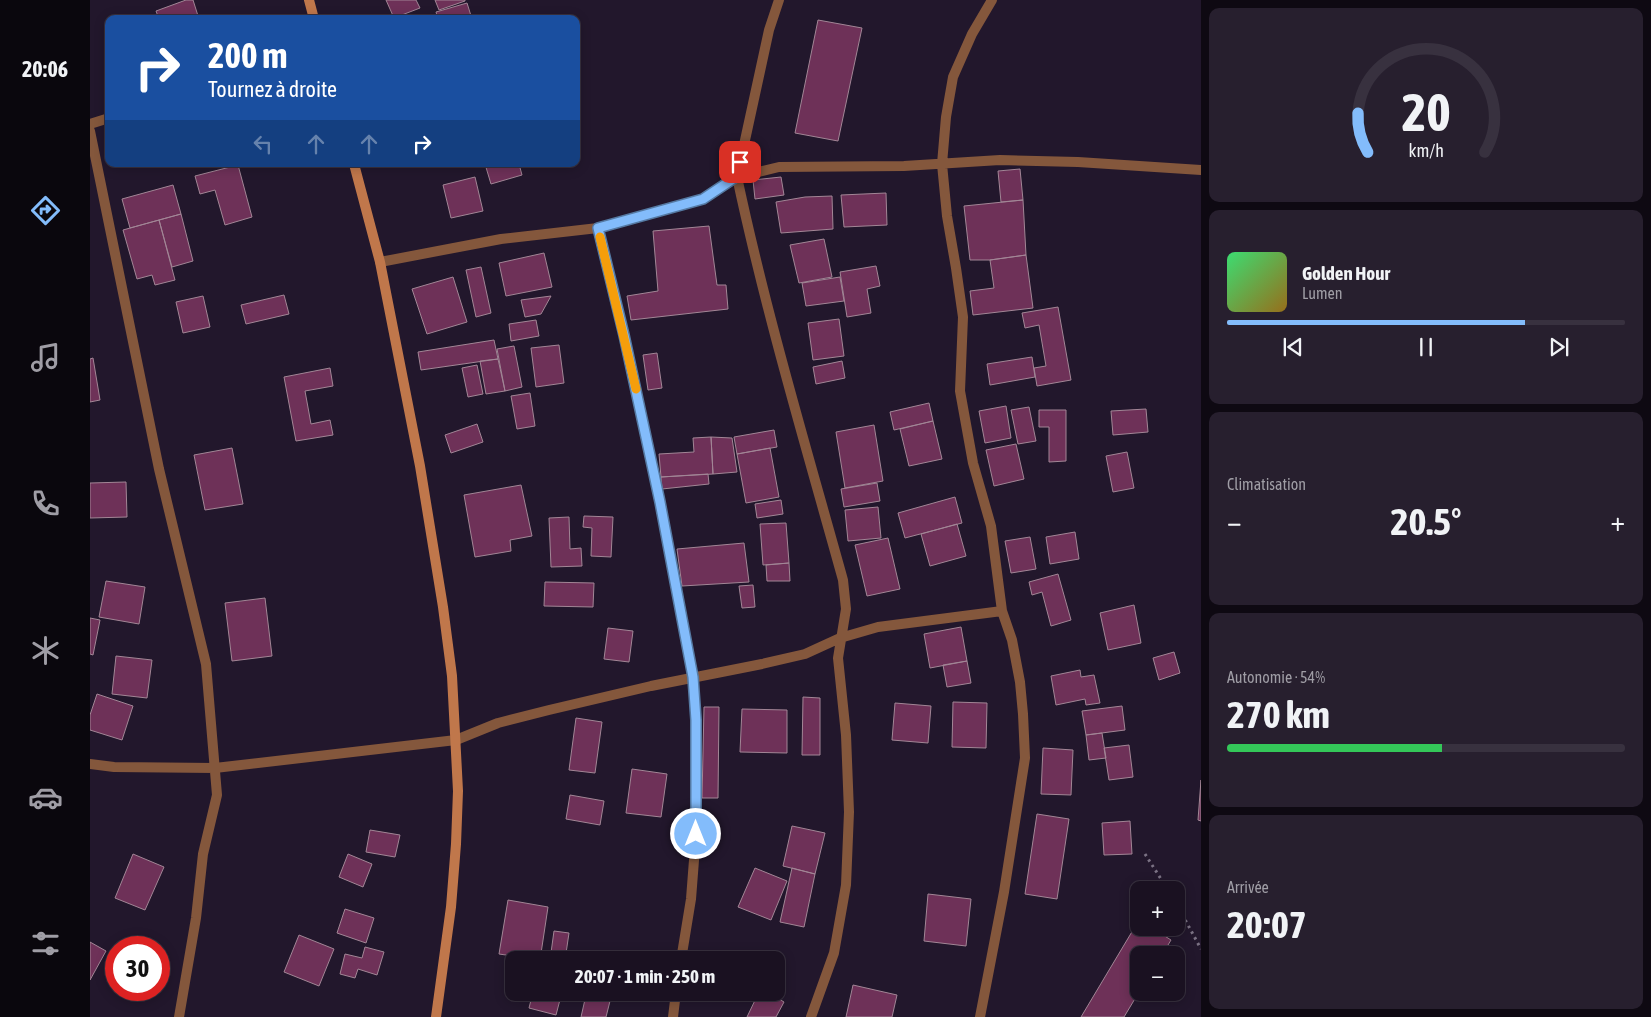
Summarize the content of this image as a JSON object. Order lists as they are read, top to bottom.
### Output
{
  "page": {
    "tabs": "20:06",
    "turn": ["200 m", "Tournez à droite"],
    "song": ["Golden Hour", "Lumen"],
    "tile": [
      "Climatisation",
      ["Autonomie · 54%", "270 km"],
      ["Arrivée", "20:07"]
    ],
    "heat": ["−", "20.5°", "+"],
    "map_buttons": ["+", "−"],
    "limit": "30",
    "trip": "20:07 · 1 min · 250 m",
    "gauge": ["20", "km/h"]
  }
}
